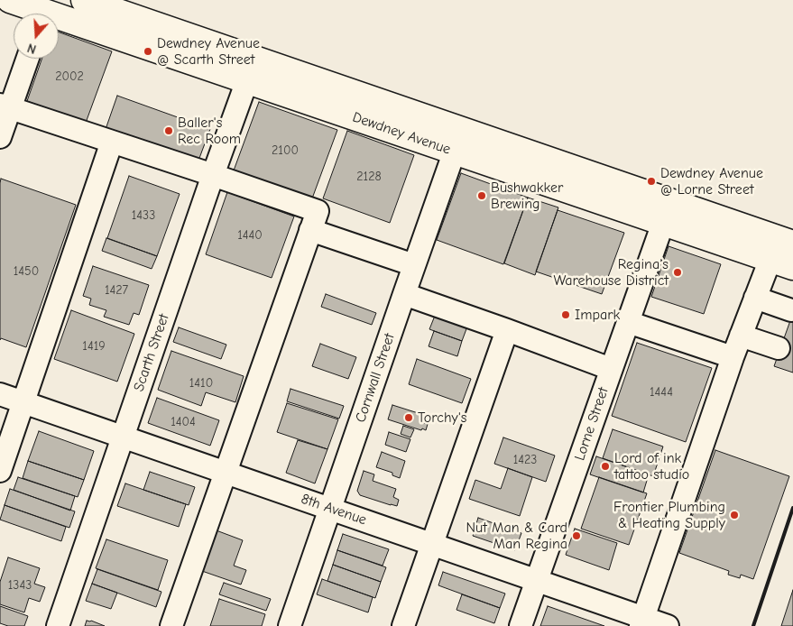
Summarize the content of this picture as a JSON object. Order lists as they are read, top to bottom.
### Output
{
  "streets": {
    "main road": ["Dewdney Avenue"],
    "street": [
      "Scarth Street",
      "Cornwall Street",
      "Lorne Street",
      "8th Avenue"
    ]
  },
  "crossings": [
    ["Dewdney Avenue", "Scarth Street"],
    ["Dewdney Avenue", "Cornwall Street"],
    ["Dewdney Avenue", "Lorne Street"],
    ["Scarth Street", "8th Avenue"],
    ["Cornwall Street", "8th Avenue"],
    ["Lorne Street", "8th Avenue"]
  ],
  "places": [
    "Dewdney Avenue @ Scarth Street",
    "Baller's Rec Room",
    "Dewdney Avenue @ Lorne Street",
    "Bushwakker Brewing",
    "Regina's Warehouse District",
    "Impark",
    "Torchy's",
    "Lord of ink tattoo studio",
    "Frontier Plumbing & Heating Supply",
    "Nut Man & Card Man Regina"
  ],
  "house_numbers": [
    "2002",
    "2100",
    "2128",
    "1433",
    "1440",
    "1450",
    "1427",
    "1419",
    "1410",
    "1444",
    "1404",
    "1423",
    "1343"
  ],
  "north": "bottom"
}
